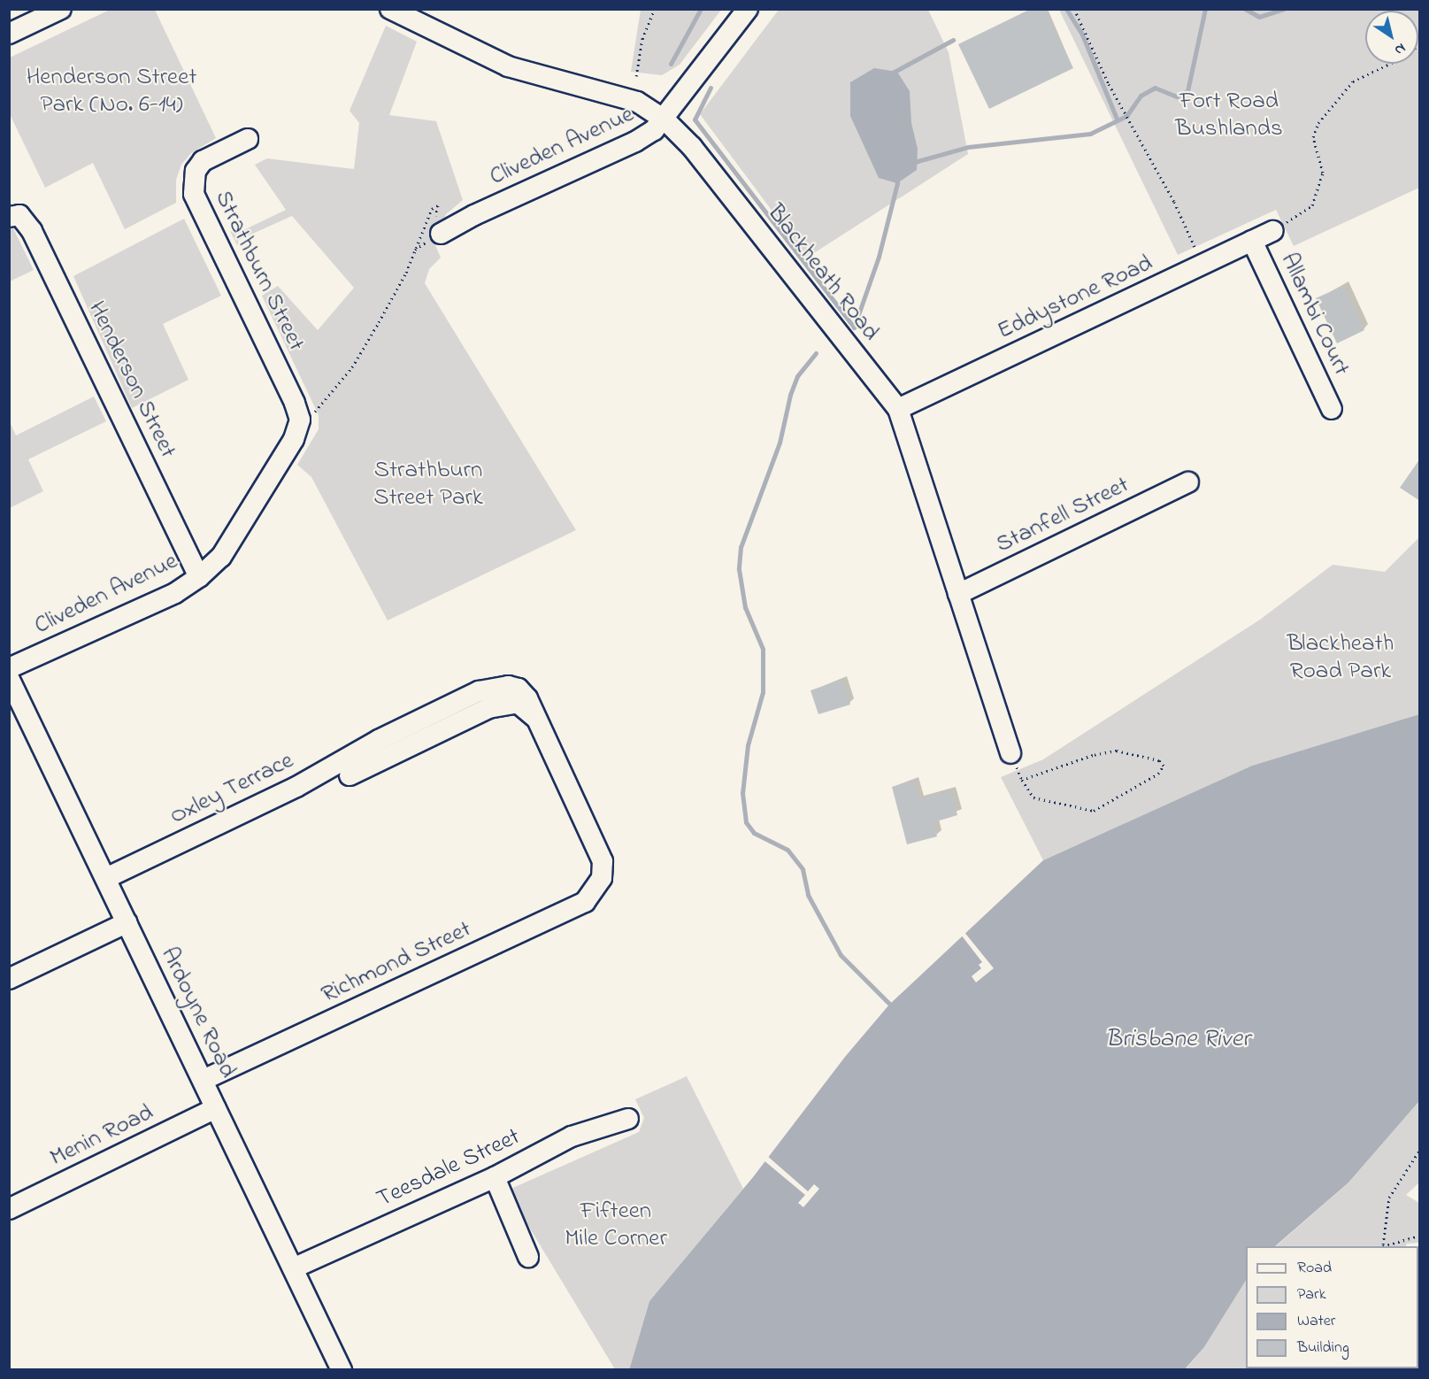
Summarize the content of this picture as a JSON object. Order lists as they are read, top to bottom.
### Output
{
  "streets": {
    "street": [
      "Cliveden Avenue",
      "Strathburn Street",
      "Blackheath Road",
      "Eddystone Road",
      "Allambi Court",
      "Henderson Street",
      "Stanfell Street",
      "Oxley Terrace",
      "Richmond Street",
      "Ardoyne Road",
      "Menin Road",
      "Teesdale Street"
    ]
  },
  "crossings": [
    ["Cliveden Avenue", "Strathburn Street"],
    ["Cliveden Avenue", "Blackheath Road"],
    ["Cliveden Avenue", "Henderson Street"],
    ["Blackheath Road", "Eddystone Road"],
    ["Blackheath Road", "Stanfell Street"],
    ["Eddystone Road", "Allambi Court"],
    ["Oxley Terrace", "Richmond Street"],
    ["Oxley Terrace", "Ardoyne Road"],
    ["Richmond Street", "Ardoyne Road"],
    ["Ardoyne Road", "Menin Road"],
    ["Ardoyne Road", "Teesdale Street"]
  ],
  "water": ["Brisbane River"],
  "parks": [
    "Henderson Street Park (No. 6-14)",
    "Fort Road Bushlands",
    "Strathburn Street Park",
    "Blackheath Road Park",
    "Fifteen Mile Corner"
  ],
  "legend": [
    "Road",
    "Park",
    "Water",
    "Building"
  ],
  "north": "bottom right"
}
